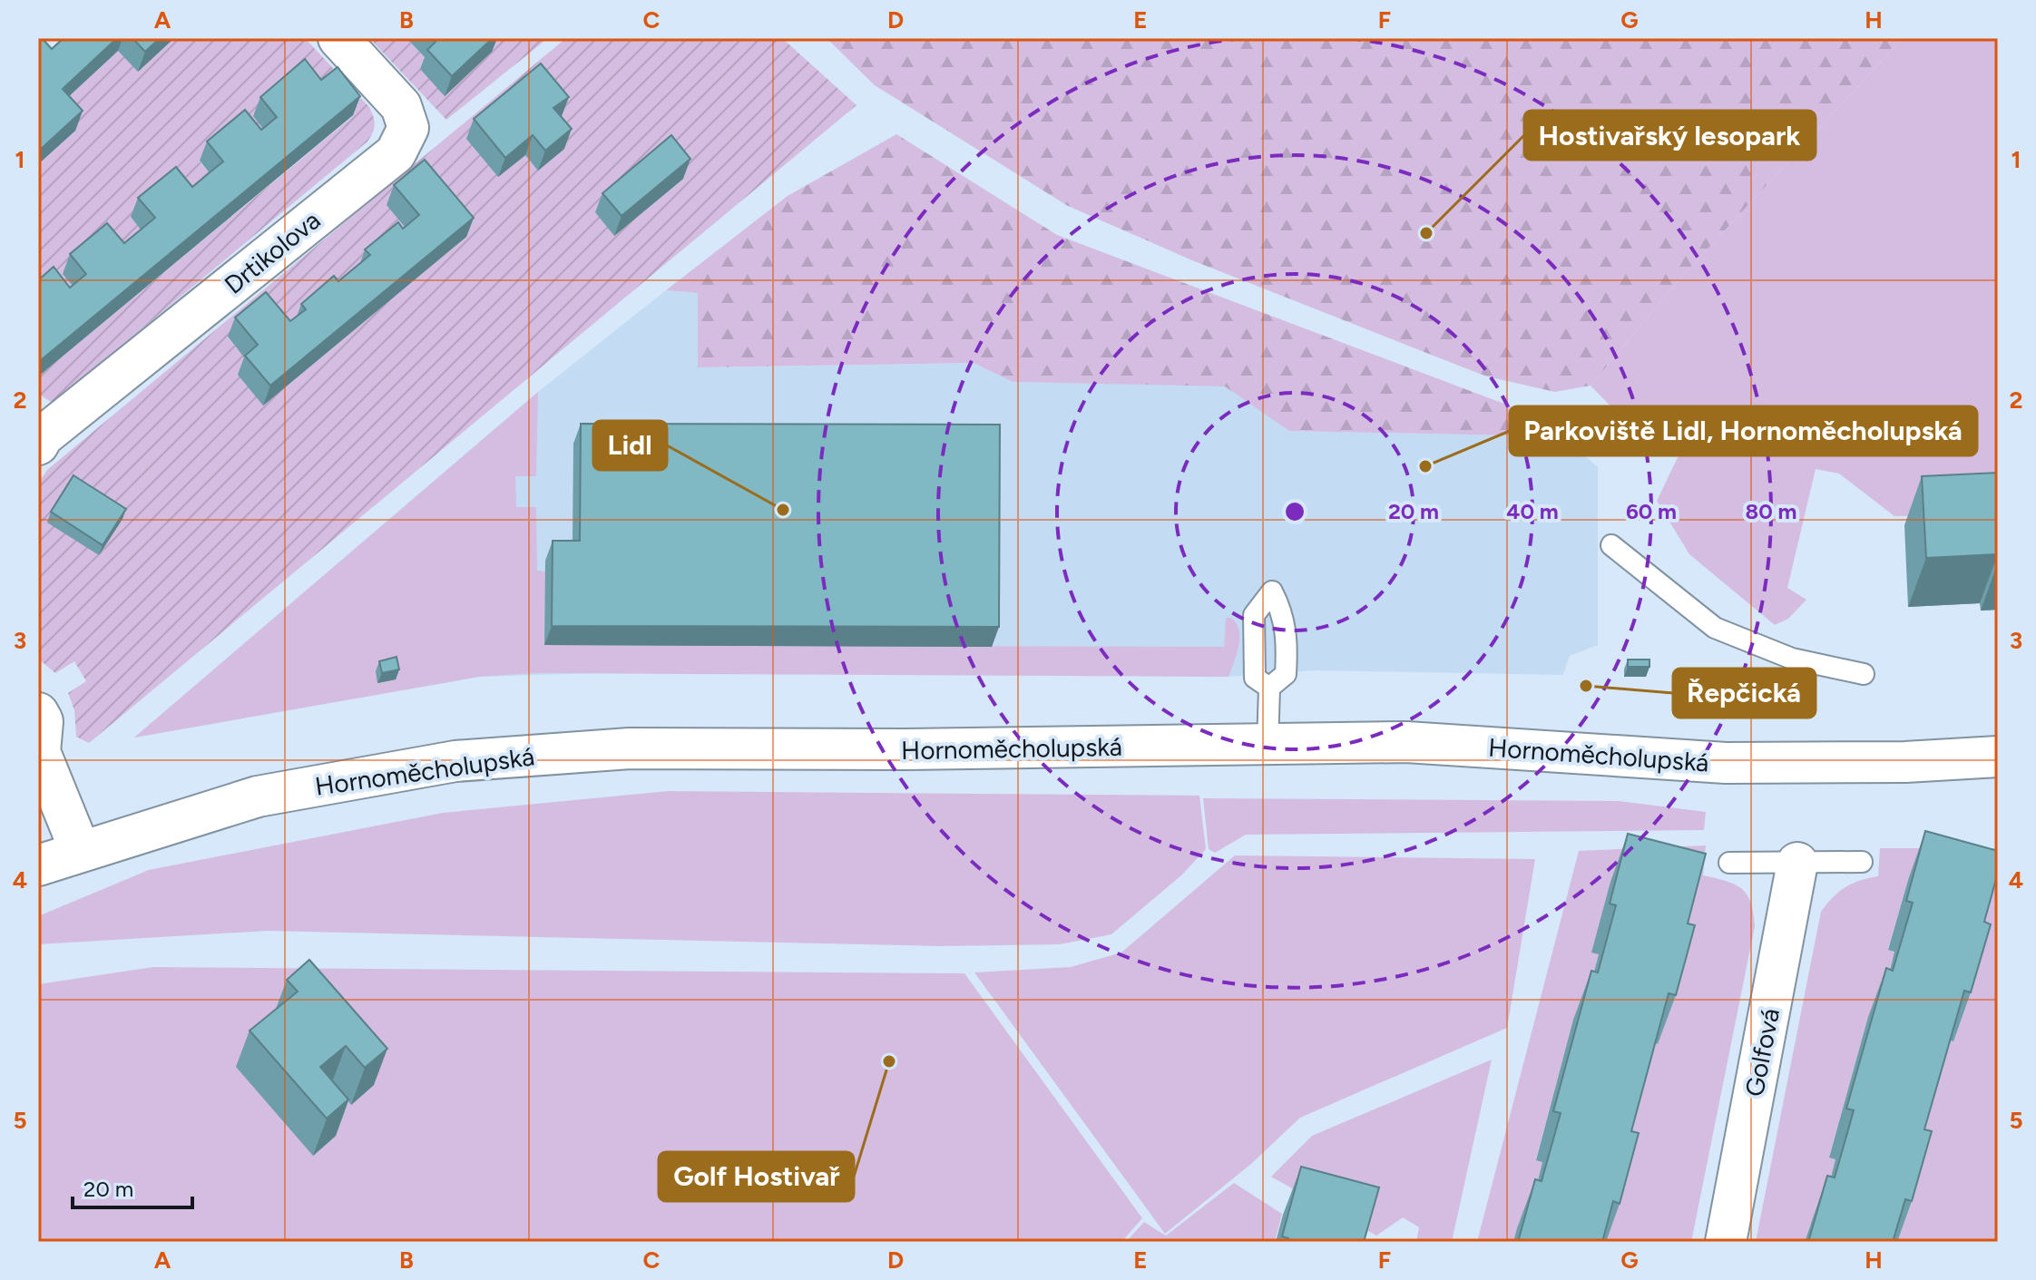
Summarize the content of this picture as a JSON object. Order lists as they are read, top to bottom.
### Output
{
  "streets": {
    "street": ["Drtikolova", "Hornoměcholupská", "Golfová"]
  },
  "places": [
    "Hostivařský lesopark",
    "Parkoviště Lidl, Hornoměcholupská",
    "Lidl",
    "Řepčická",
    "Golf Hostivař"
  ],
  "scale_bar": "20 m",
  "grid": {
    "columns": [
      "A",
      "B",
      "C",
      "D",
      "E",
      "F",
      "G",
      "H"
    ],
    "rows": [
      "1",
      "2",
      "3",
      "4",
      "5"
    ]
  },
  "rings": [
    "20 m",
    "40 m",
    "60 m",
    "80 m"
  ]
}
